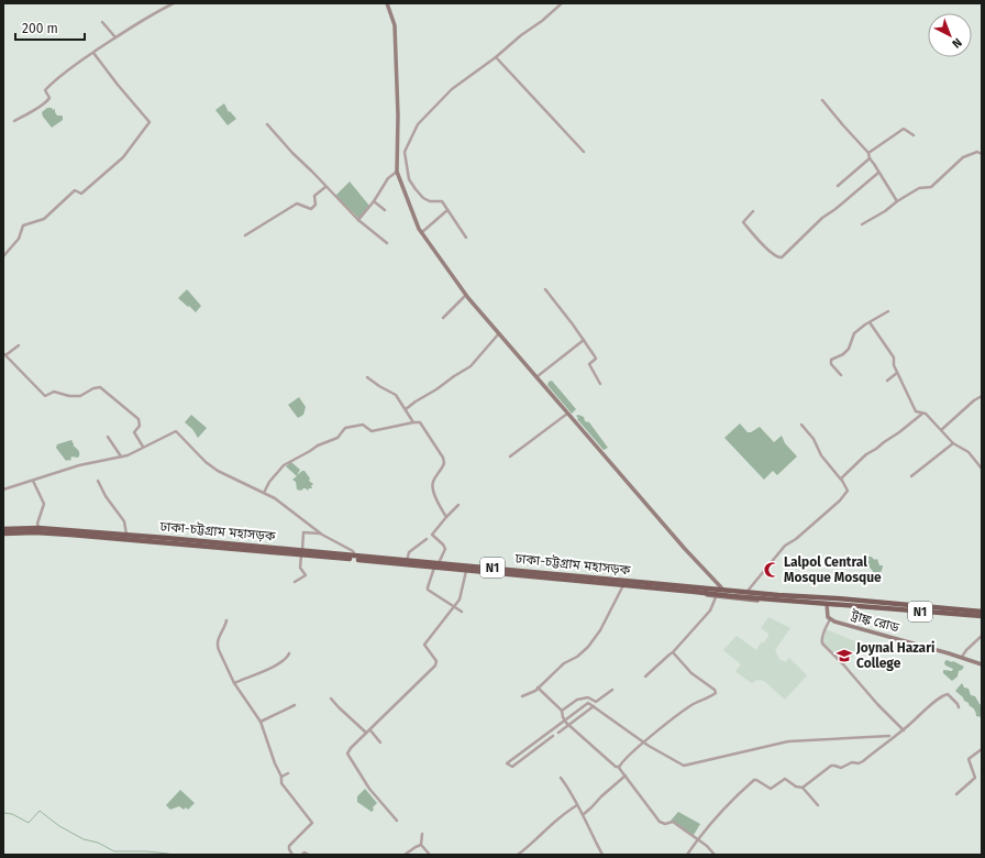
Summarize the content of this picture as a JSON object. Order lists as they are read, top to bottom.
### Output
{
  "streets": {
    "highway": ["ঢাকা-চট্টগ্রাম মহাসড়ক", "N1"],
    "main road": ["ট্রাঙ্ক রোড"]
  },
  "places": {
    "mosque": ["Lalpol Central Mosque Mosque"],
    "school or university": ["Joynal Hazari College"]
  },
  "scale_bar": "200 m",
  "north": "bottom right"
}
